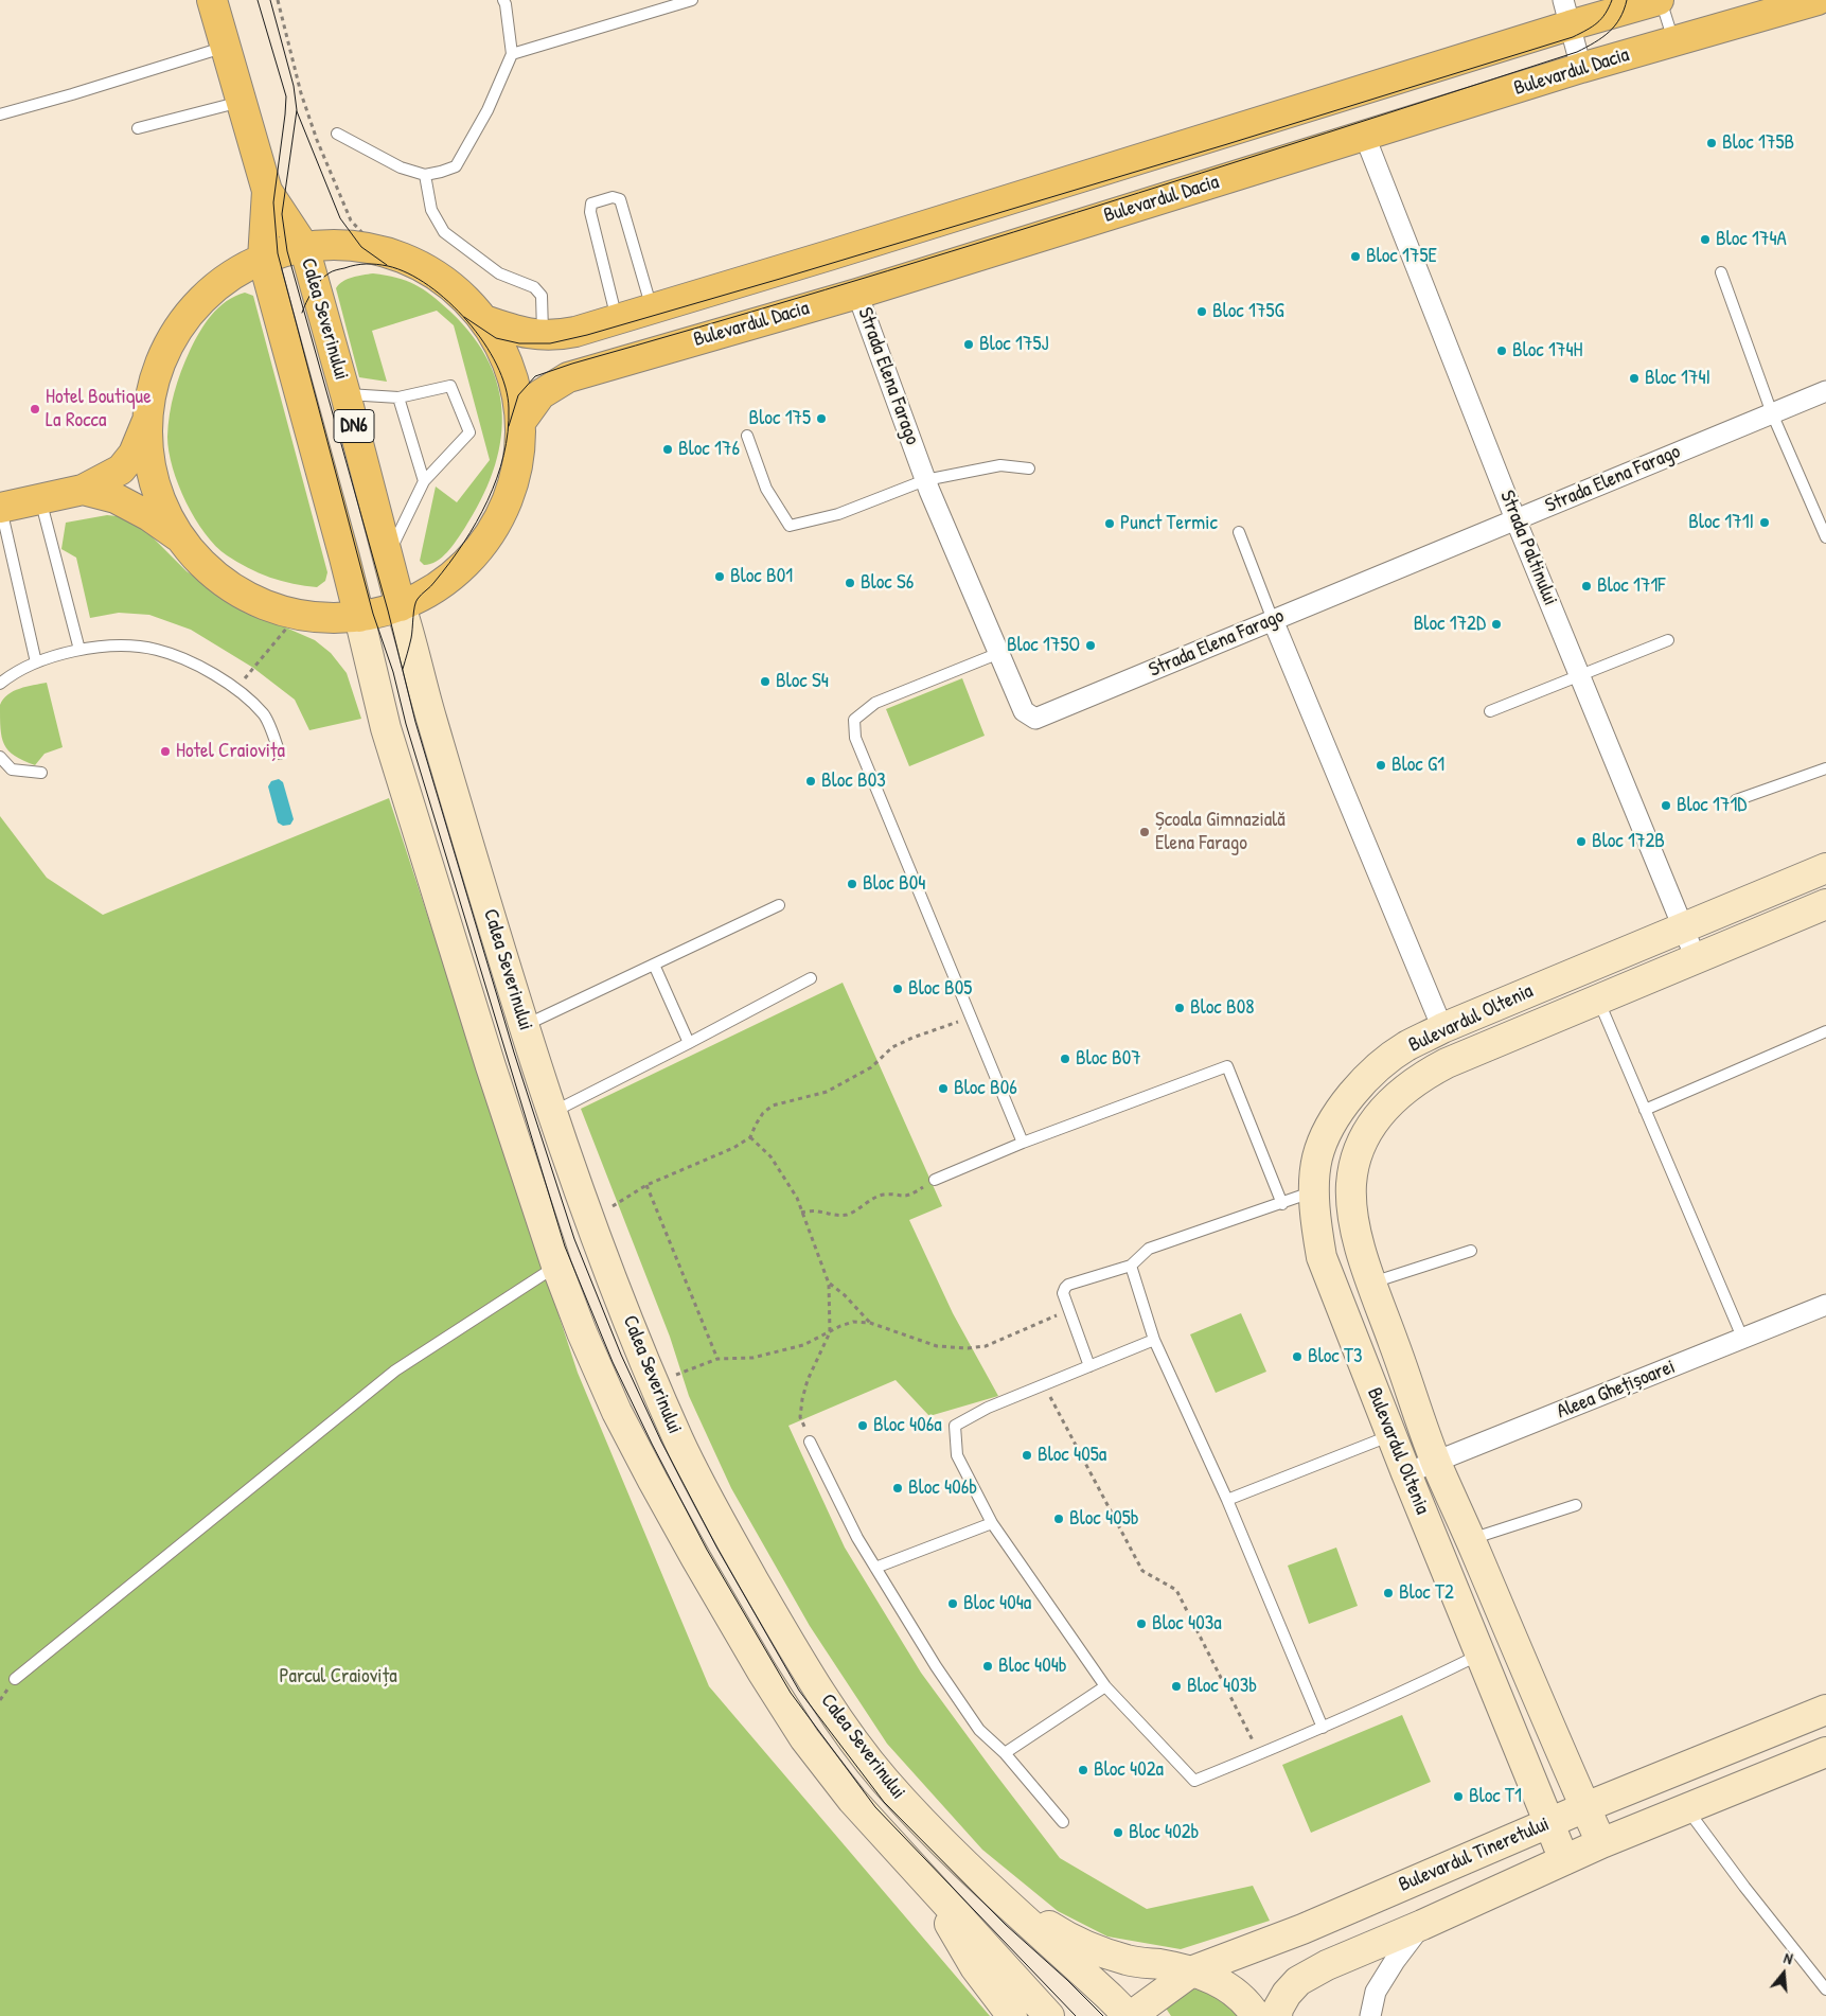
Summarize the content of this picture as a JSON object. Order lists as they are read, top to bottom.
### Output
{
  "streets": {
    "main road": [
      "Bulevardul Dacia",
      "Calea Severinului",
      "DN6",
      "Bulevardul Oltenia",
      "Bulevardul Tineretului"
    ],
    "street": ["Strada Elena Farago", "Strada Paltinului", "Aleea Ghețișoarei"]
  },
  "crossings": [
    ["Bulevardul Dacia", "Strada Elena Farago"],
    ["Bulevardul Dacia", "Strada Paltinului"],
    ["Calea Severinului", "Bulevardul Tineretului"],
    ["Strada Elena Farago", "Strada Paltinului"],
    ["Strada Paltinului", "Bulevardul Oltenia"],
    ["Bulevardul Oltenia", "Aleea Ghețișoarei"],
    ["Bulevardul Oltenia", "Bulevardul Tineretului"]
  ],
  "parks": ["Parcul Craiovița"],
  "places": [
    "Bloc 175B",
    "Bloc 174A",
    "Bloc 175E",
    "Bloc 175G",
    "Bloc 175J",
    "Bloc 174H",
    "Bloc 174I",
    "Hotel Boutique La Rocca",
    "Bloc 175",
    "Bloc 176",
    "Bloc 171I",
    "Punct Termic",
    "Bloc B01",
    "Bloc S6",
    "Bloc 171F",
    "Bloc 172D",
    "Bloc 175O",
    "Bloc S4",
    "Hotel Craiovița",
    "Bloc G1",
    "Bloc B03",
    "Bloc 171D",
    "Școala Gimnazială Elena Farago",
    "Bloc 172B",
    "Bloc B04",
    "Bloc B05",
    "Bloc B08",
    "Bloc B07",
    "Bloc B06",
    "Bloc T3",
    "Bloc 406a",
    "Bloc 405a",
    "Bloc 406b",
    "Bloc 405b",
    "Bloc T2",
    "Bloc 404a",
    "Bloc 403a",
    "Bloc 404b",
    "Bloc 403b",
    "Bloc 402a",
    "Bloc T1",
    "Bloc 402b"
  ],
  "north": "top"
}
